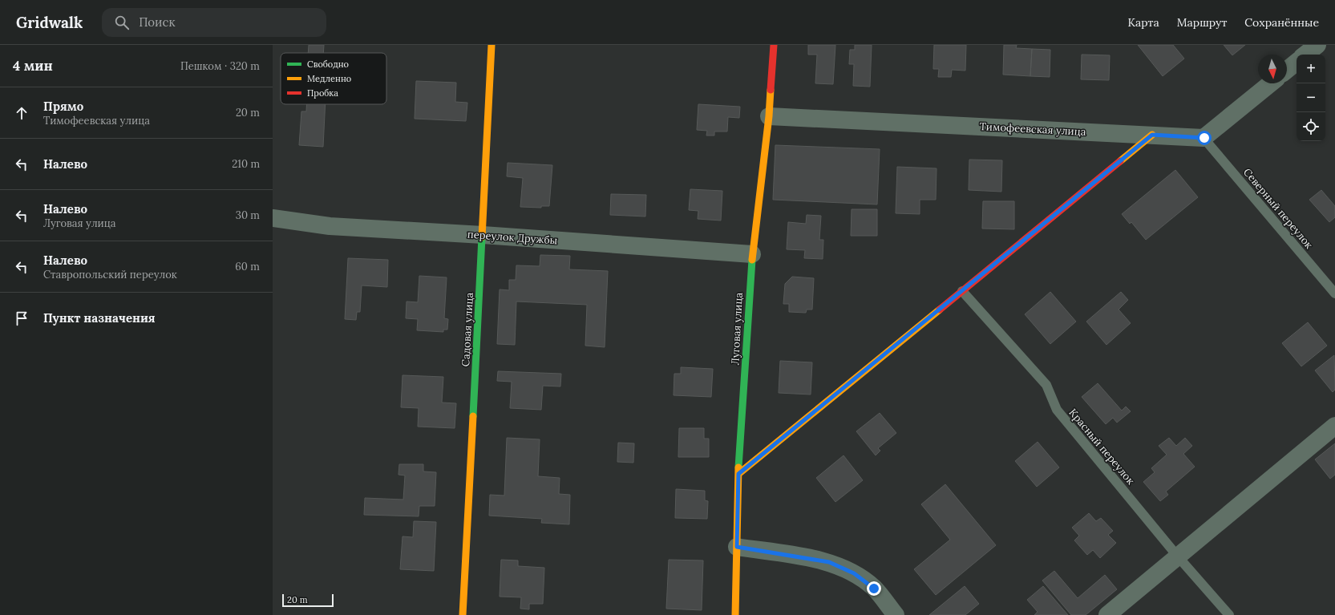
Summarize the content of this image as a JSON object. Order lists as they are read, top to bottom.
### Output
{
  "streets": {
    "street": [
      "Тимофеевская улица",
      "переулок Дружбы",
      "Луговая улица",
      "Садовая улица"
    ],
    "lane": ["Северный переулок", "Красный переулок"]
  },
  "crossings": [
    ["Тимофеевская улица", "Северный переулок"],
    ["Тимофеевская улица", "Луговая улица"],
    ["переулок Дружбы", "Луговая улица"],
    ["переулок Дружбы", "Садовая улица"]
  ],
  "legend": ["Свободно", "Медленно", "Пробка"],
  "scale_bar": "20 m",
  "north": "bottom",
  "page": {
    "header": "Gridwalk",
    "search": "Поиск",
    "nav": ["Карта", "Маршрут", "Сохранённые"],
    "heading": ["4 мин", "Пешком · 320 m"],
    "map_buttons": ["+", "−"],
    "list": [
      ["Прямо", "Тимофеевская улица", "20 m"],
      ["Налево", "210 m"],
      ["Налево", "Луговая улица", "30 m"],
      ["Налево", "Ставропольский переулок", "60 m"],
      "Пункт назначения"
    ],
    "scale": "20 m"
  }
}
